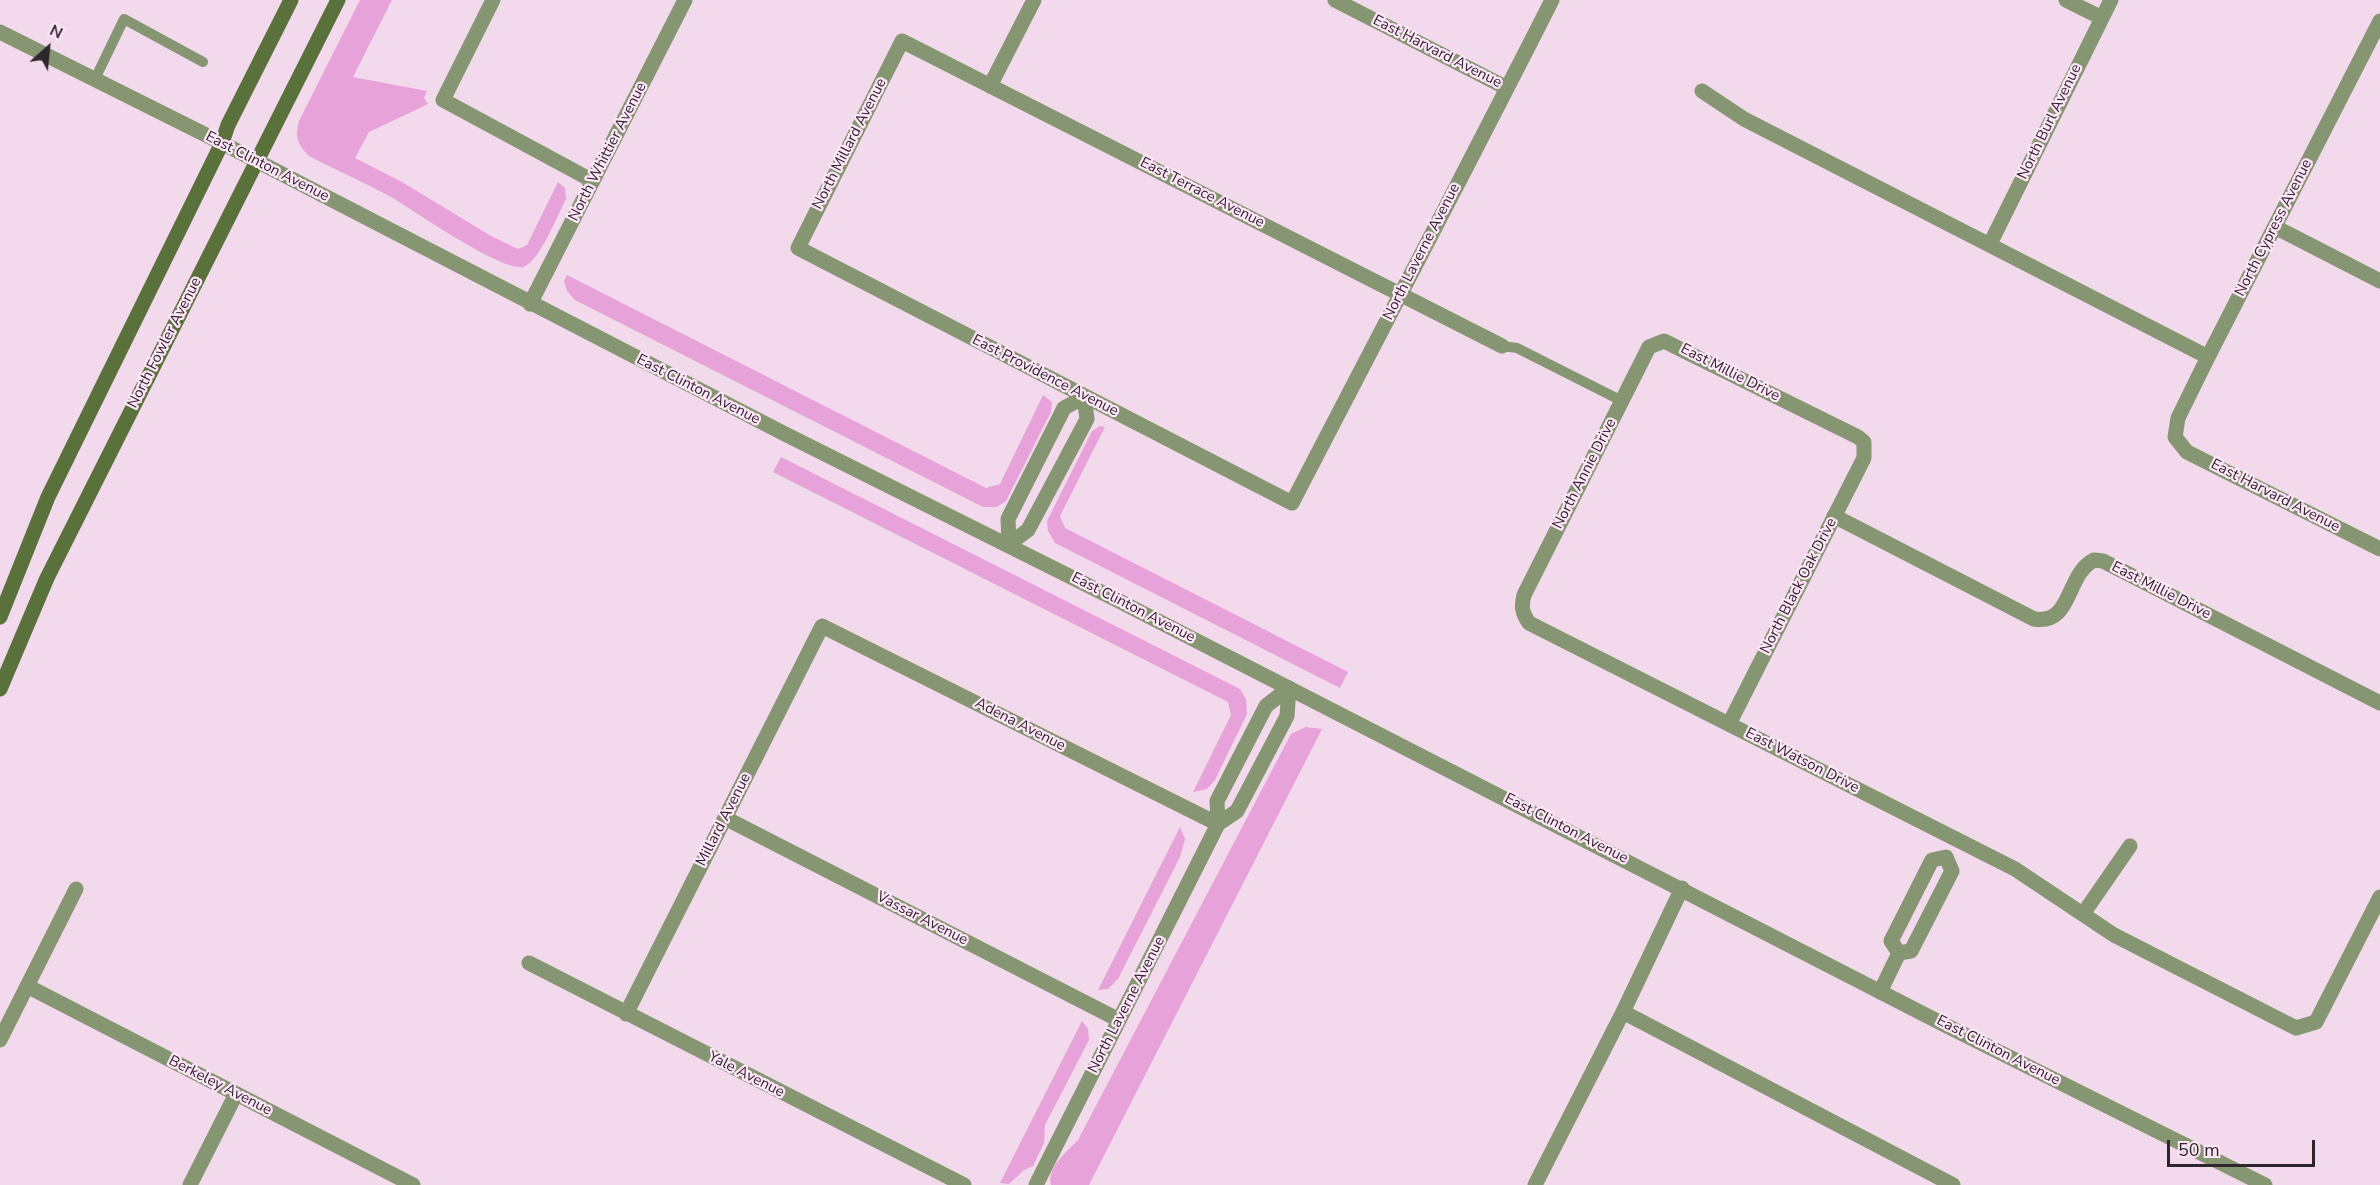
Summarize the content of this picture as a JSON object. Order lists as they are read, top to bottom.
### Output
{
  "streets": {
    "main road": ["North Fowler Avenue"],
    "street": [
      "East Harvard Avenue",
      "North Burl Avenue",
      "North Millard Avenue",
      "North Whittier Avenue",
      "East Clinton Avenue",
      "East Terrace Avenue",
      "North Cypress Avenue",
      "North Laverne Avenue",
      "East Millie Drive",
      "East Providence Avenue",
      "North Annie Drive",
      "North Black Oak Drive",
      "Adena Avenue",
      "East Watson Drive",
      "Millard Avenue",
      "Vassar Avenue",
      "Yale Avenue",
      "Berkeley Avenue"
    ]
  },
  "crossings": [
    ["East Harvard Avenue", "North Cypress Avenue"],
    ["East Harvard Avenue", "North Laverne Avenue"],
    ["North Millard Avenue", "East Terrace Avenue"],
    ["North Millard Avenue", "East Providence Avenue"],
    ["North Whittier Avenue", "East Clinton Avenue"],
    ["East Clinton Avenue", "North Fowler Avenue"],
    ["East Terrace Avenue", "North Laverne Avenue"],
    ["North Laverne Avenue", "East Providence Avenue"],
    ["North Laverne Avenue", "Adena Avenue"],
    ["North Laverne Avenue", "Vassar Avenue"],
    ["East Millie Drive", "North Annie Drive"],
    ["East Millie Drive", "North Black Oak Drive"],
    ["North Annie Drive", "East Watson Drive"],
    ["North Black Oak Drive", "East Watson Drive"],
    ["Adena Avenue", "Millard Avenue"],
    ["Millard Avenue", "Vassar Avenue"],
    ["Millard Avenue", "Yale Avenue"]
  ],
  "scale_bar": "50 m",
  "north": "top right"
}
